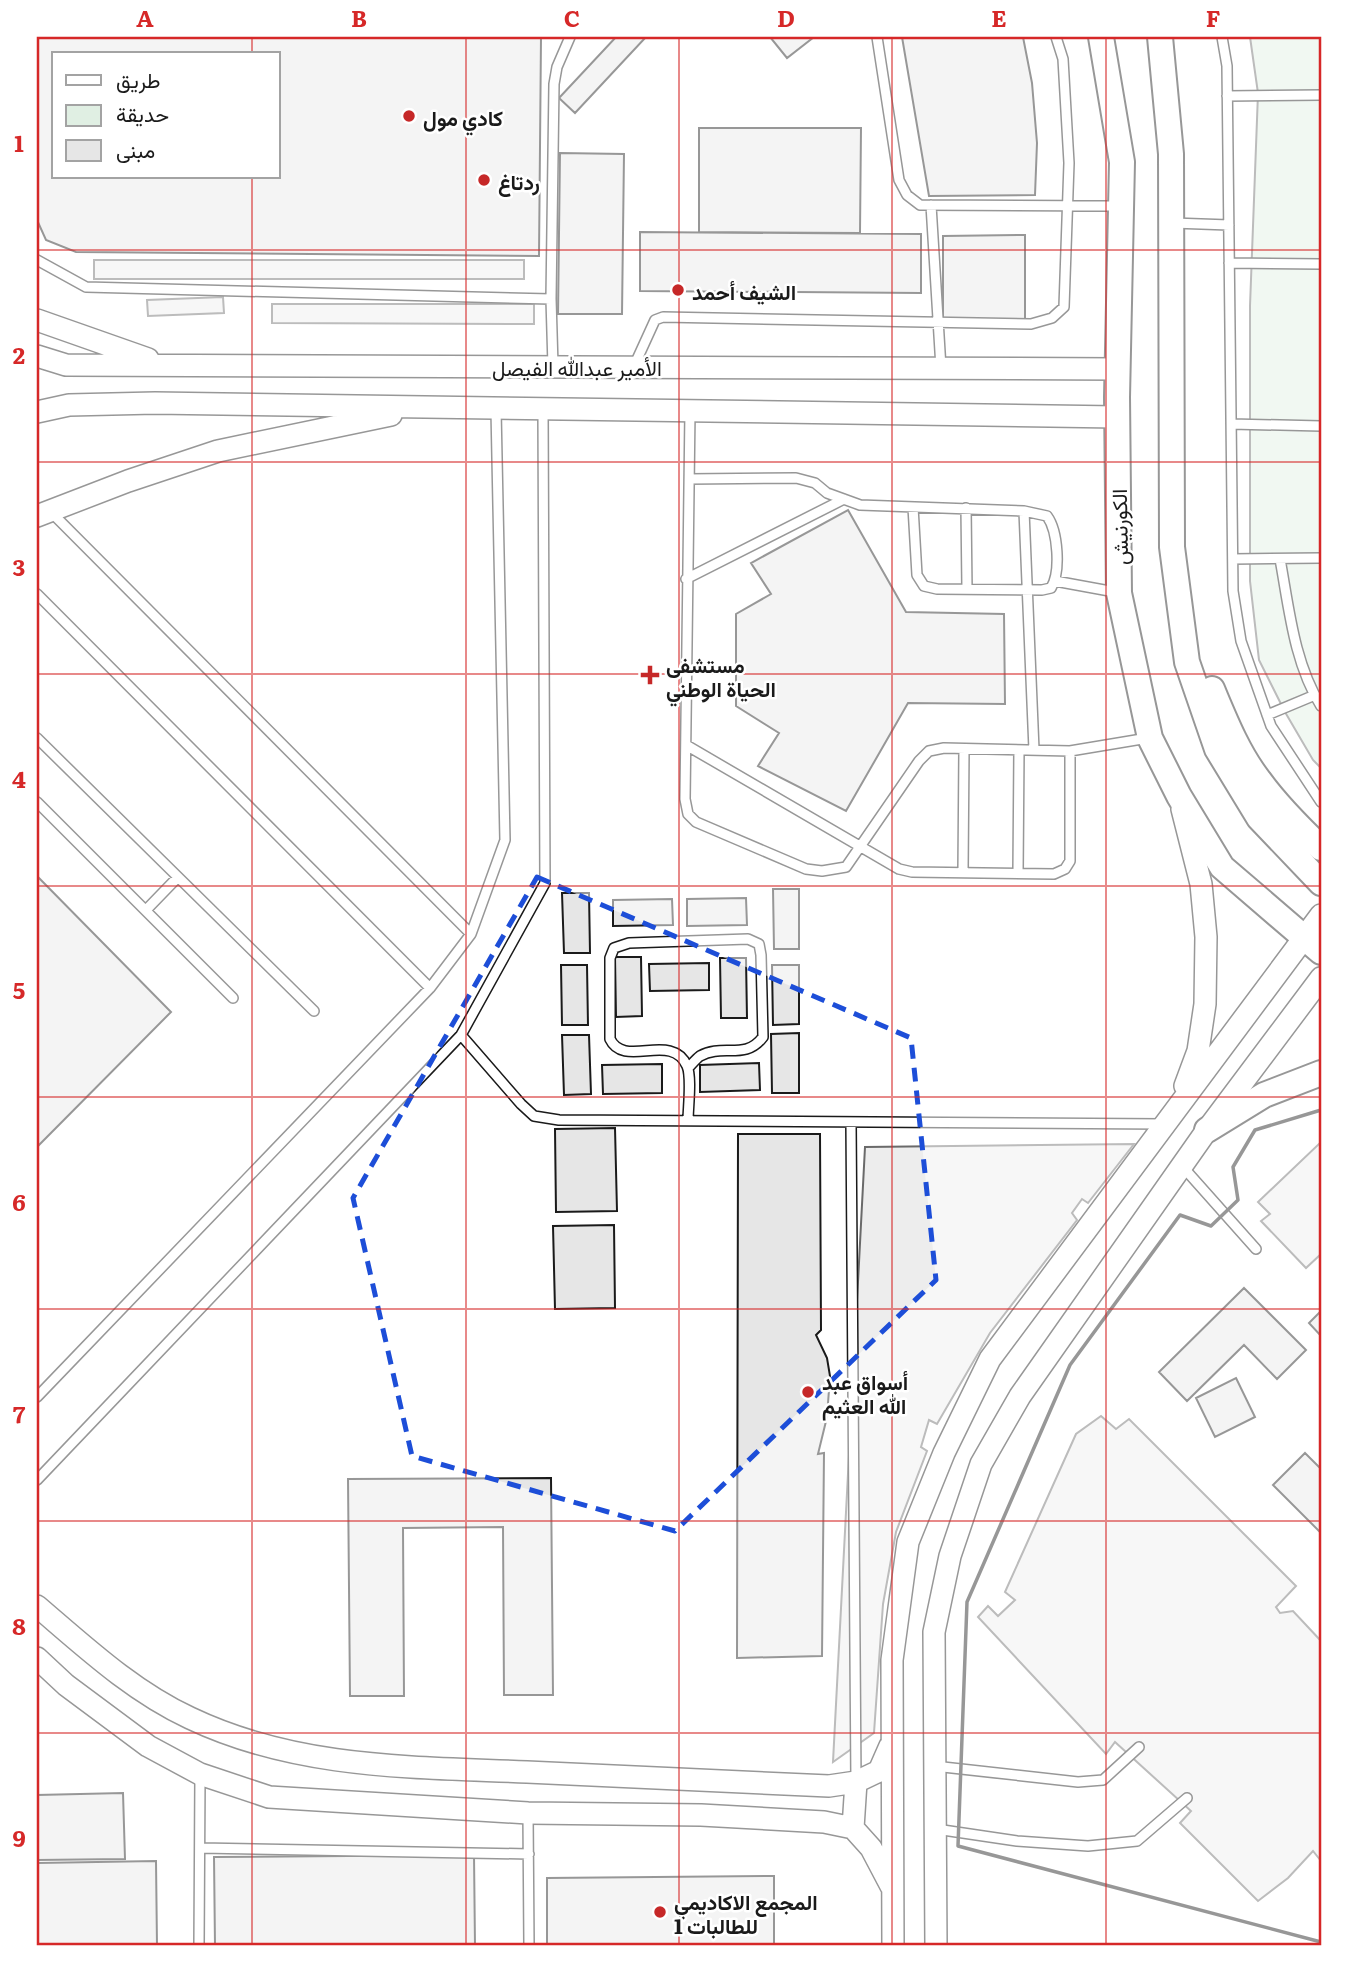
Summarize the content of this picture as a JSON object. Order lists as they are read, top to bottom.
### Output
{
  "streets": {
    "main road": ["الكورنيش"],
    "street": ["الأمير عبدالله الفيصل"]
  },
  "crossings": [
    ["الأمير عبدالله الفيصل", "الكورنيش"]
  ],
  "places": {
    "other": [
      "كادي مول",
      "ردتاغ",
      "الشيف أحمد",
      "أسواق عبد الله العثيم",
      "المجمع الاكاديمي 1 للطالبات"
    ],
    "health": ["مستشفى الحياة الوطني"]
  },
  "legend": ["طريق", "حديقة", "مبنى"],
  "grid": {
    "columns": [
      "A",
      "B",
      "C",
      "D",
      "E",
      "F"
    ],
    "rows": [
      "1",
      "2",
      "3",
      "4",
      "5",
      "6",
      "7",
      "8",
      "9"
    ]
  }
}
